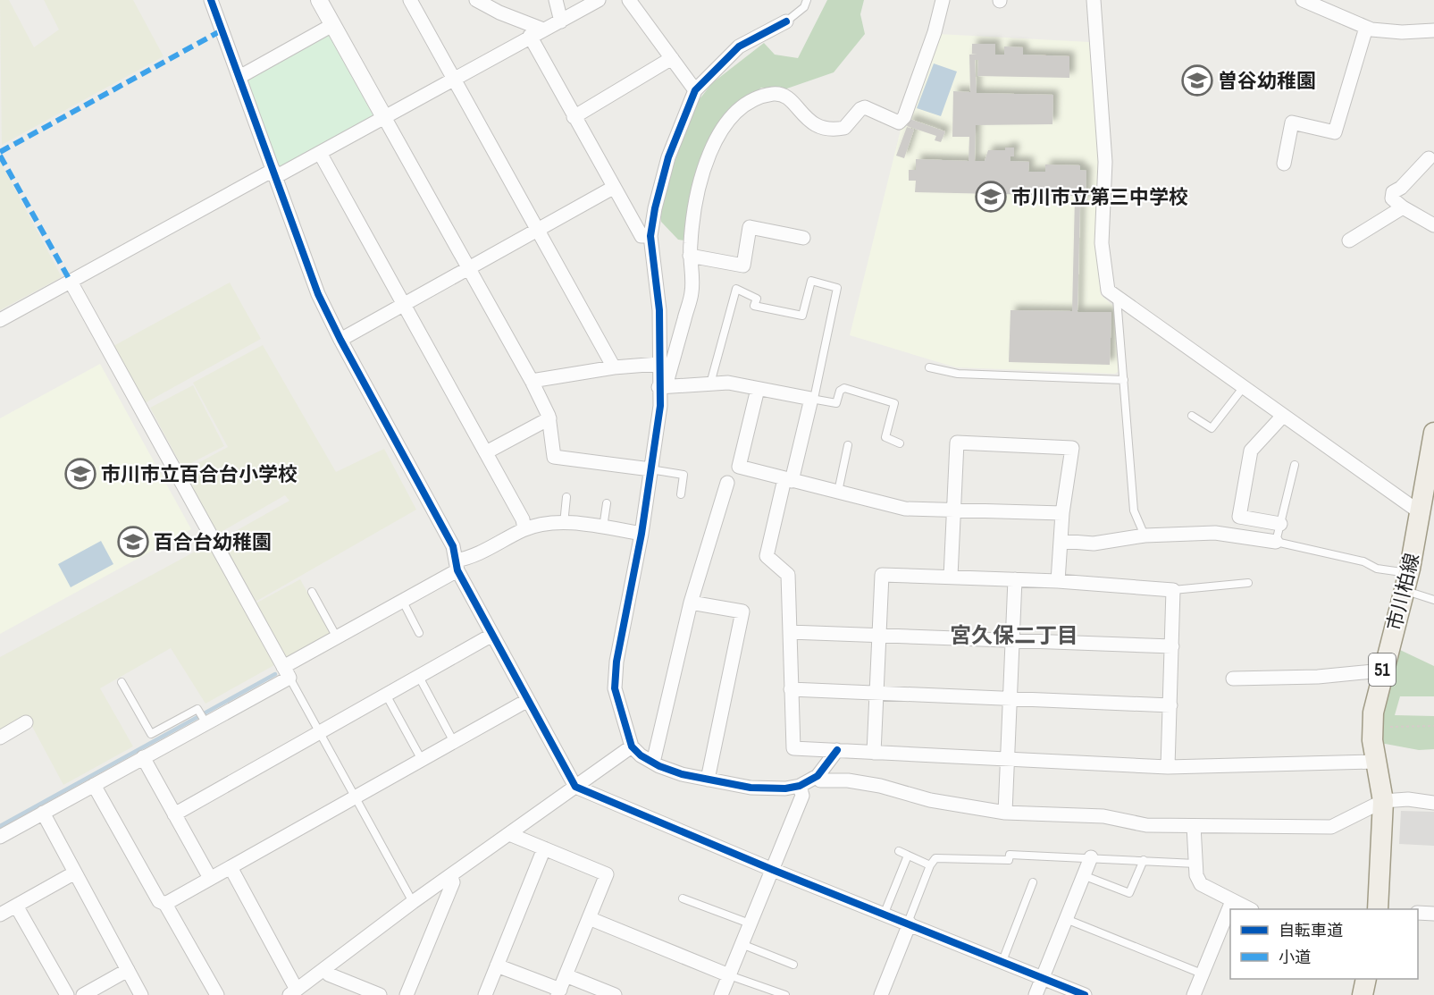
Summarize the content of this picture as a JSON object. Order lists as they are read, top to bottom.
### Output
{
  "streets": {
    "main road": ["市川柏線", "51"]
  },
  "districts": ["宮久保二丁目"],
  "places": {
    "school or university": [
      "曽谷幼稚園",
      "市川市立第三中学校",
      "市川市立百合台小学校",
      "百合台幼稚園"
    ]
  },
  "legend": ["自転車道", "小道"]
}
